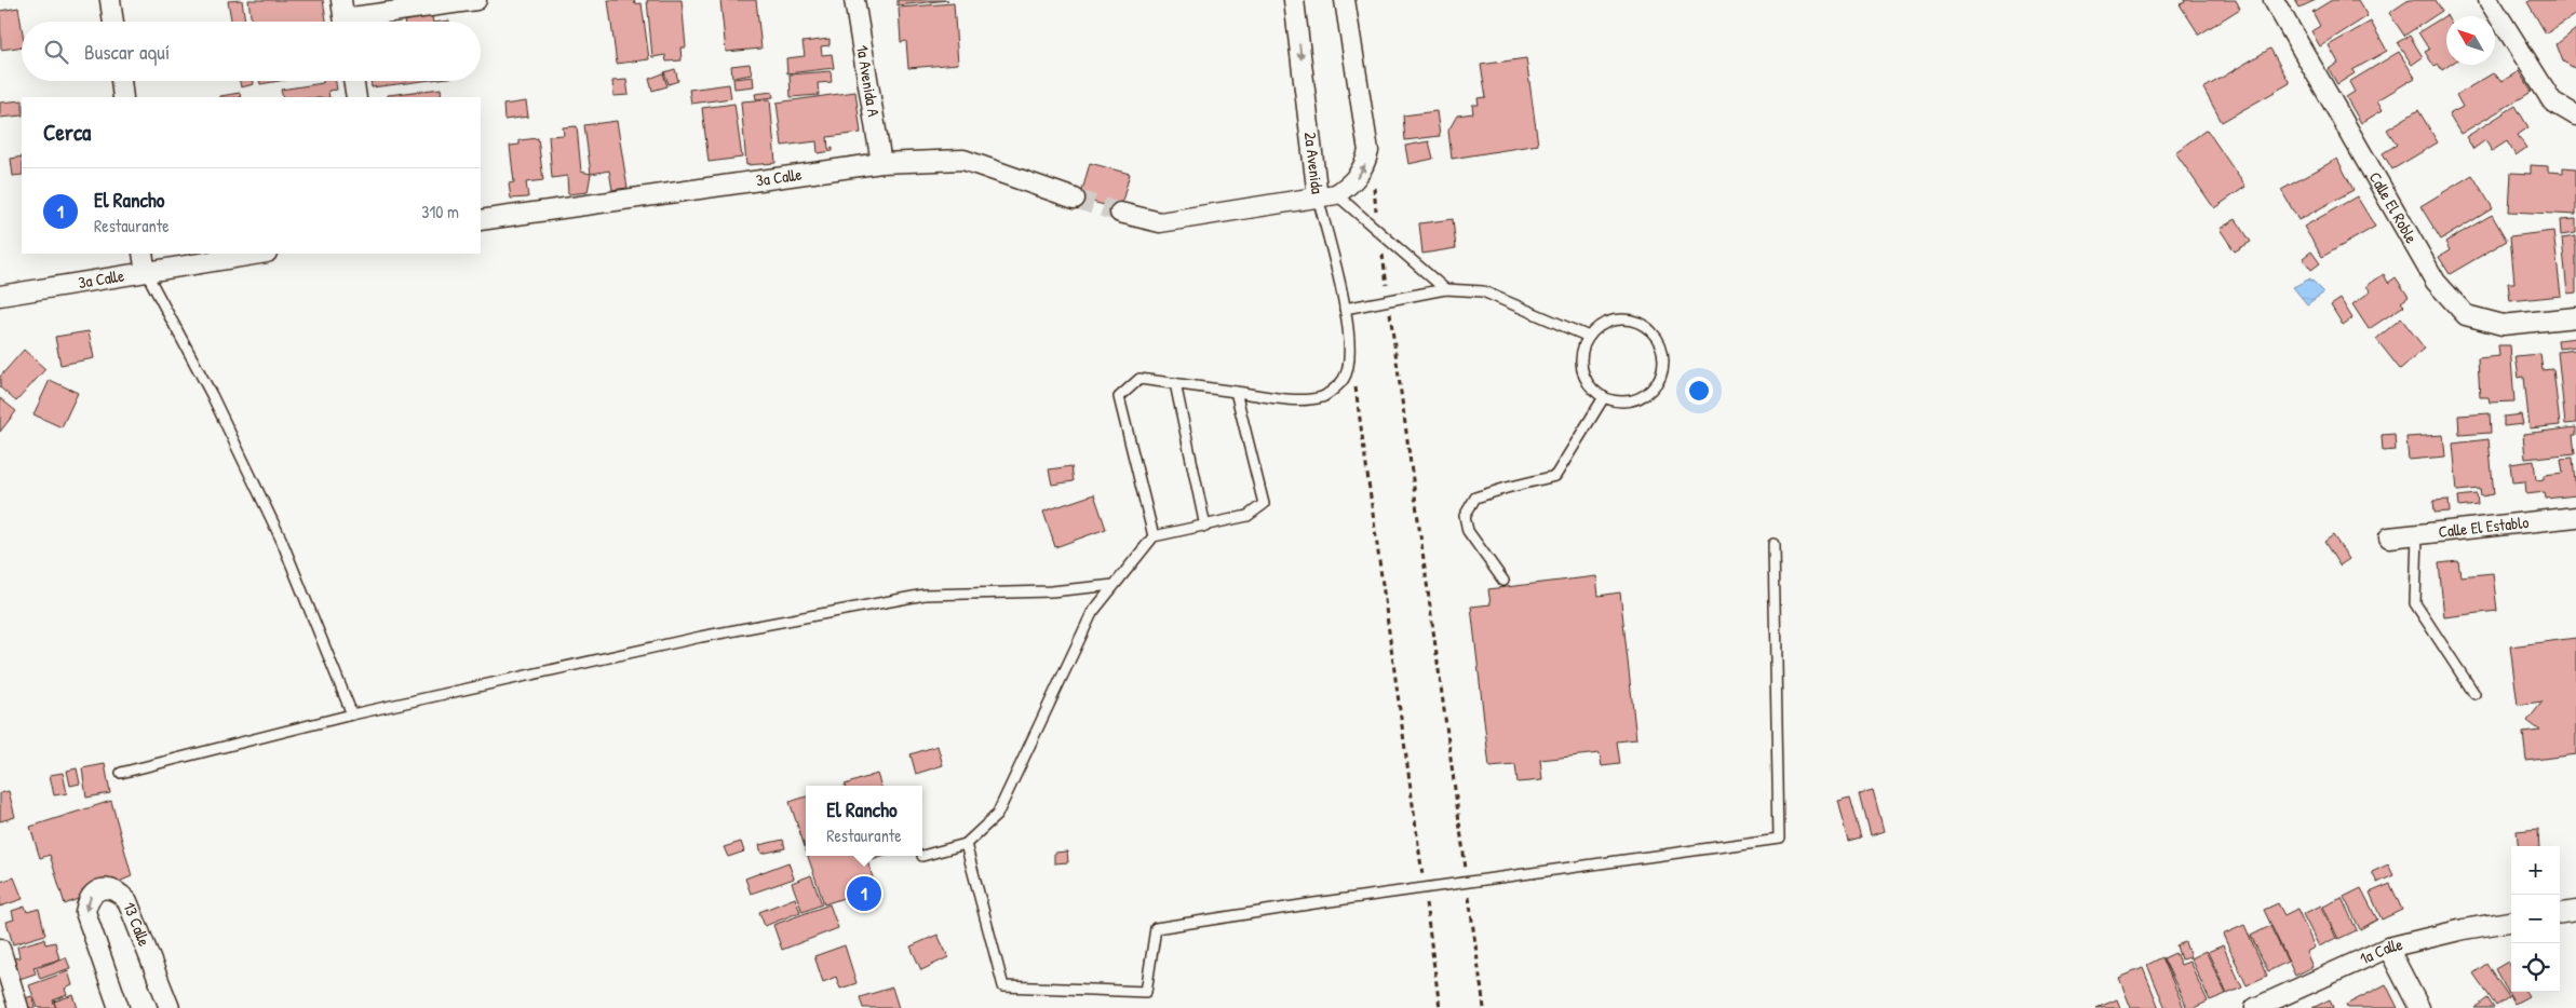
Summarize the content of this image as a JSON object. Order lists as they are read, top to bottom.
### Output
{
  "streets": {
    "street": [
      "1a Avenida A",
      "2a Avenida",
      "3a Calle",
      "Calle El Roble",
      "Calle El Establo",
      "13 Calle",
      "1a Calle"
    ]
  },
  "crossings": [
    ["1a Avenida A", "3a Calle"]
  ],
  "north": "top left",
  "page": {
    "search": "Buscar aquí",
    "heading": "Cerca",
    "list": [
      {
        "mark": "1",
        "name": "El Rancho",
        "note": "Restaurante",
        "value": "310 m"
      }
    ],
    "popup": ["El Rancho", "Restaurante"],
    "map_buttons": ["+", "−"],
    "pins": "1"
  }
}
